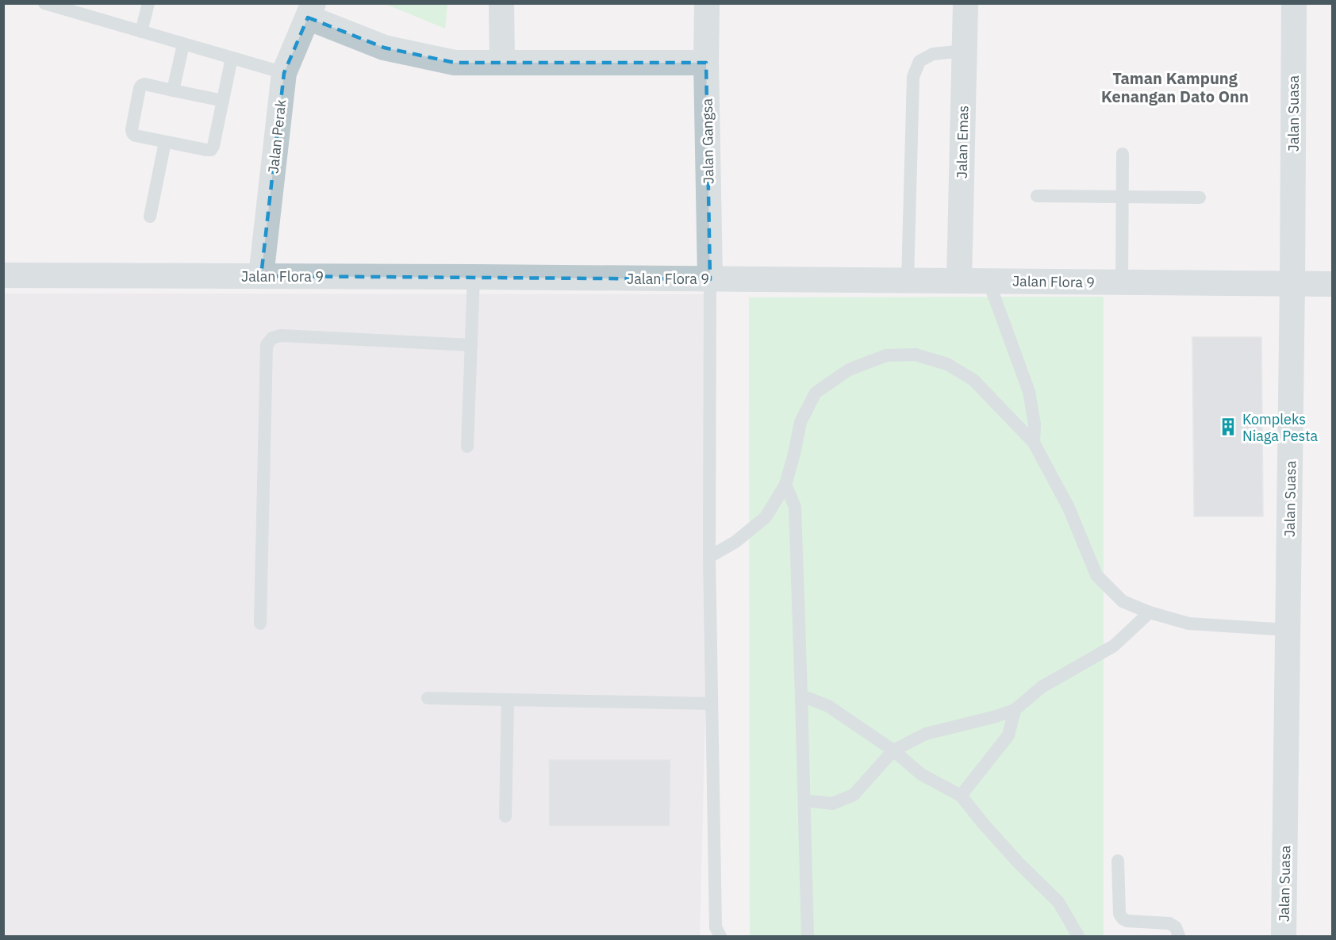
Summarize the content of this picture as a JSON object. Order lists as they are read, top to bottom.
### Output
{
  "streets": {
    "street": [
      "Jalan Suasa",
      "Jalan Perak",
      "Jalan Gangsa",
      "Jalan Emas",
      "Jalan Flora 9"
    ]
  },
  "crossings": [
    ["Jalan Suasa", "Jalan Flora 9"],
    ["Jalan Perak", "Jalan Flora 9"],
    ["Jalan Gangsa", "Jalan Flora 9"],
    ["Jalan Emas", "Jalan Flora 9"]
  ],
  "districts": ["Taman Kampung Kenangan Dato Onn"],
  "places": {
    "building": ["Kompleks Niaga Pesta"]
  }
}
